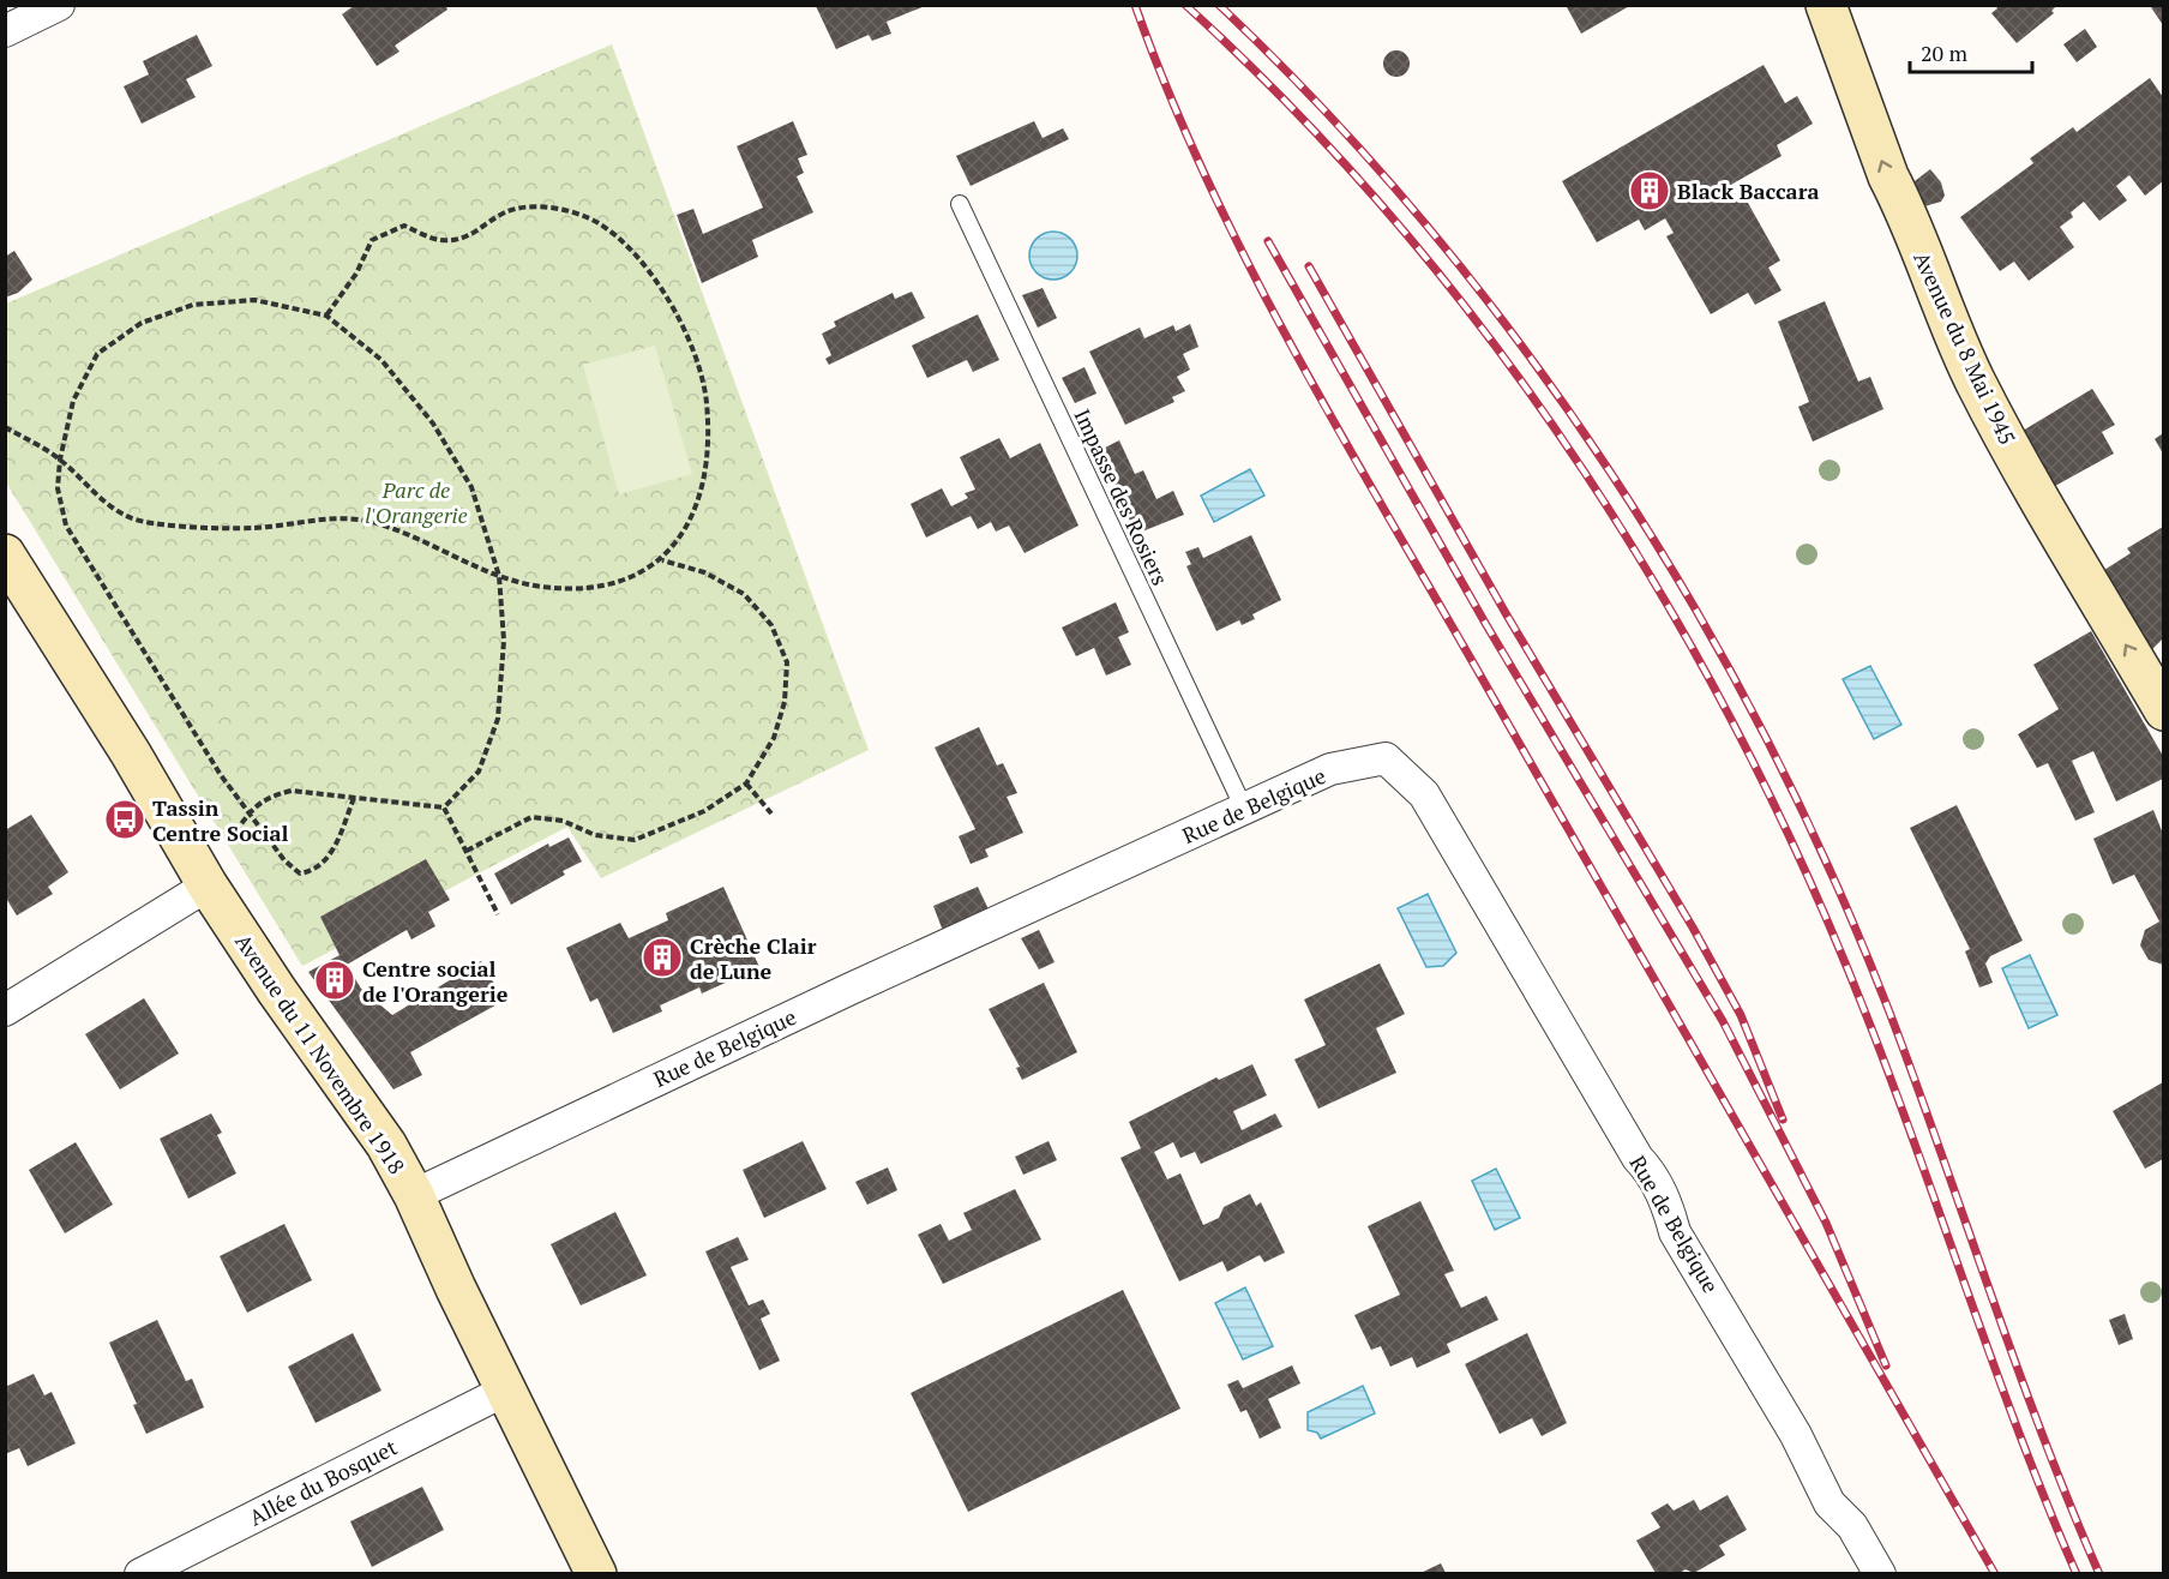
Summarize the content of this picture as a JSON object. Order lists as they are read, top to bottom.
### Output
{
  "streets": {
    "main road": ["Avenue du 8 Mai 1945", "Avenue du 11 Novembre 1918"],
    "street": ["Rue de Belgique", "Allée du Bosquet"],
    "lane": ["Impasse des Rosiers"]
  },
  "crossings": [
    ["Impasse des Rosiers", "Rue de Belgique"],
    ["Rue de Belgique", "Avenue du 11 Novembre 1918"],
    ["Avenue du 11 Novembre 1918", "Allée du Bosquet"]
  ],
  "one_way": ["Avenue du 8 Mai 1945"],
  "parks": ["Parc de l'Orangerie"],
  "places": {
    "building": ["Black Baccara", "Crèche Clair de Lune", "Centre social de l'Orangerie"],
    "bus stop": ["Tassin Centre Social"]
  },
  "scale_bar": "20 m"
}
